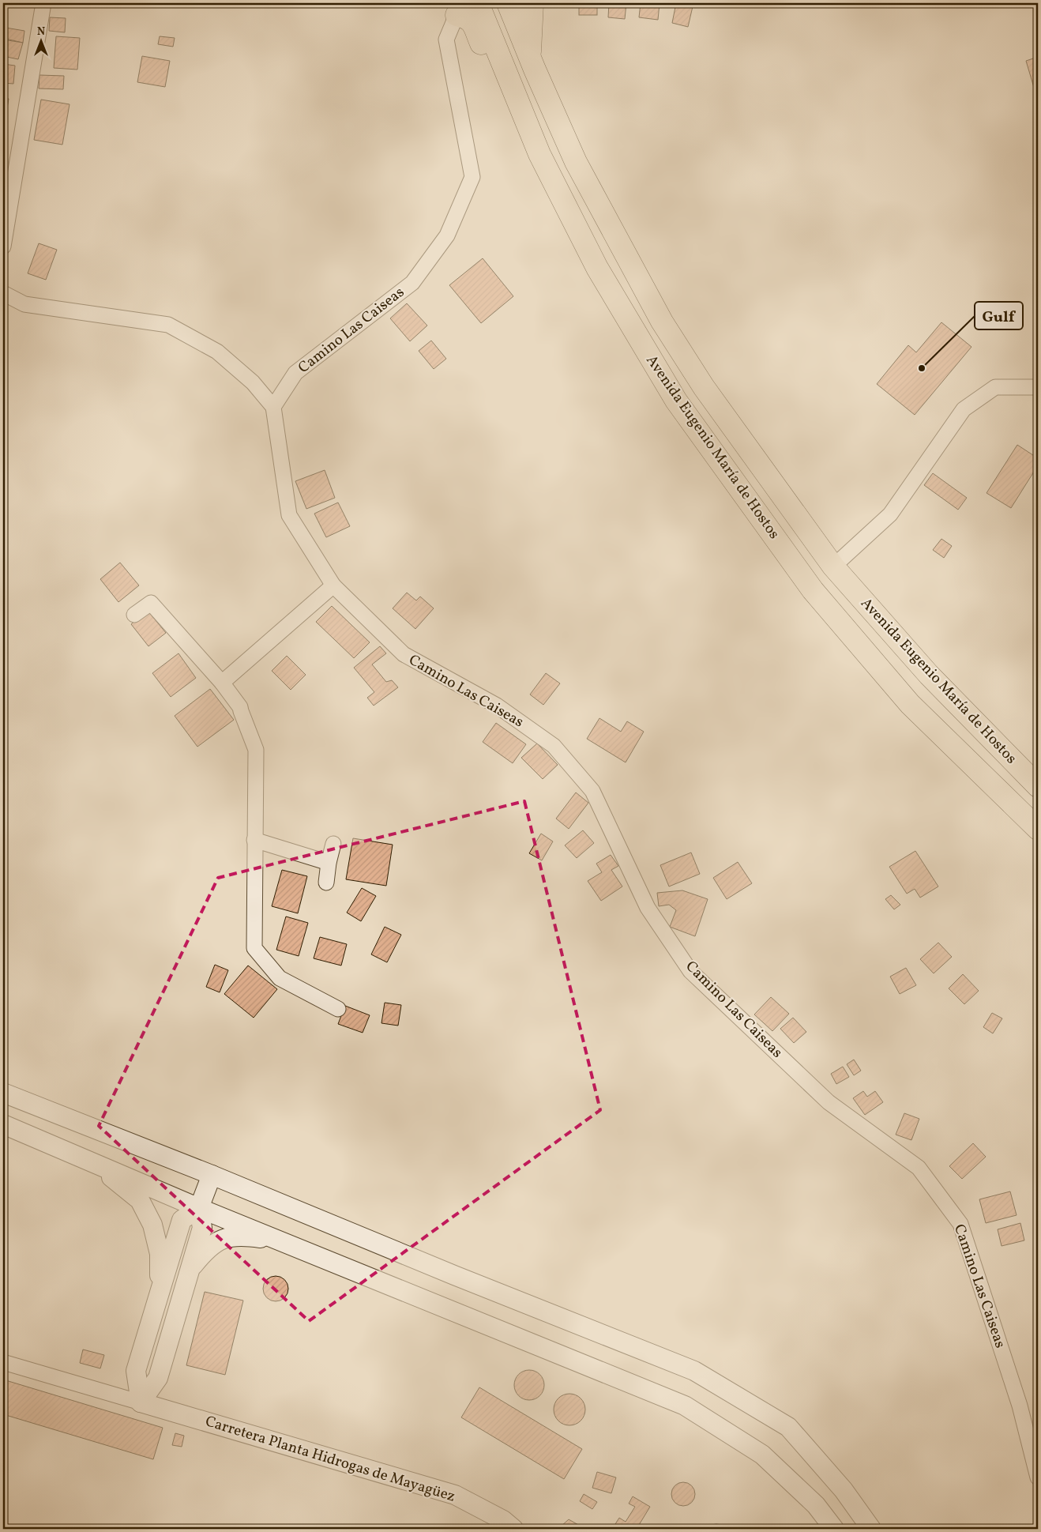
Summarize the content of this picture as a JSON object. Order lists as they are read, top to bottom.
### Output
{
  "streets": {
    "highway": ["Avenida Eugenio María de Hostos"],
    "street": ["Camino Las Caiseas", "Carretera Planta Hidrogas de Mayagüez"]
  },
  "places": ["Gulf"],
  "north": "top"
}
